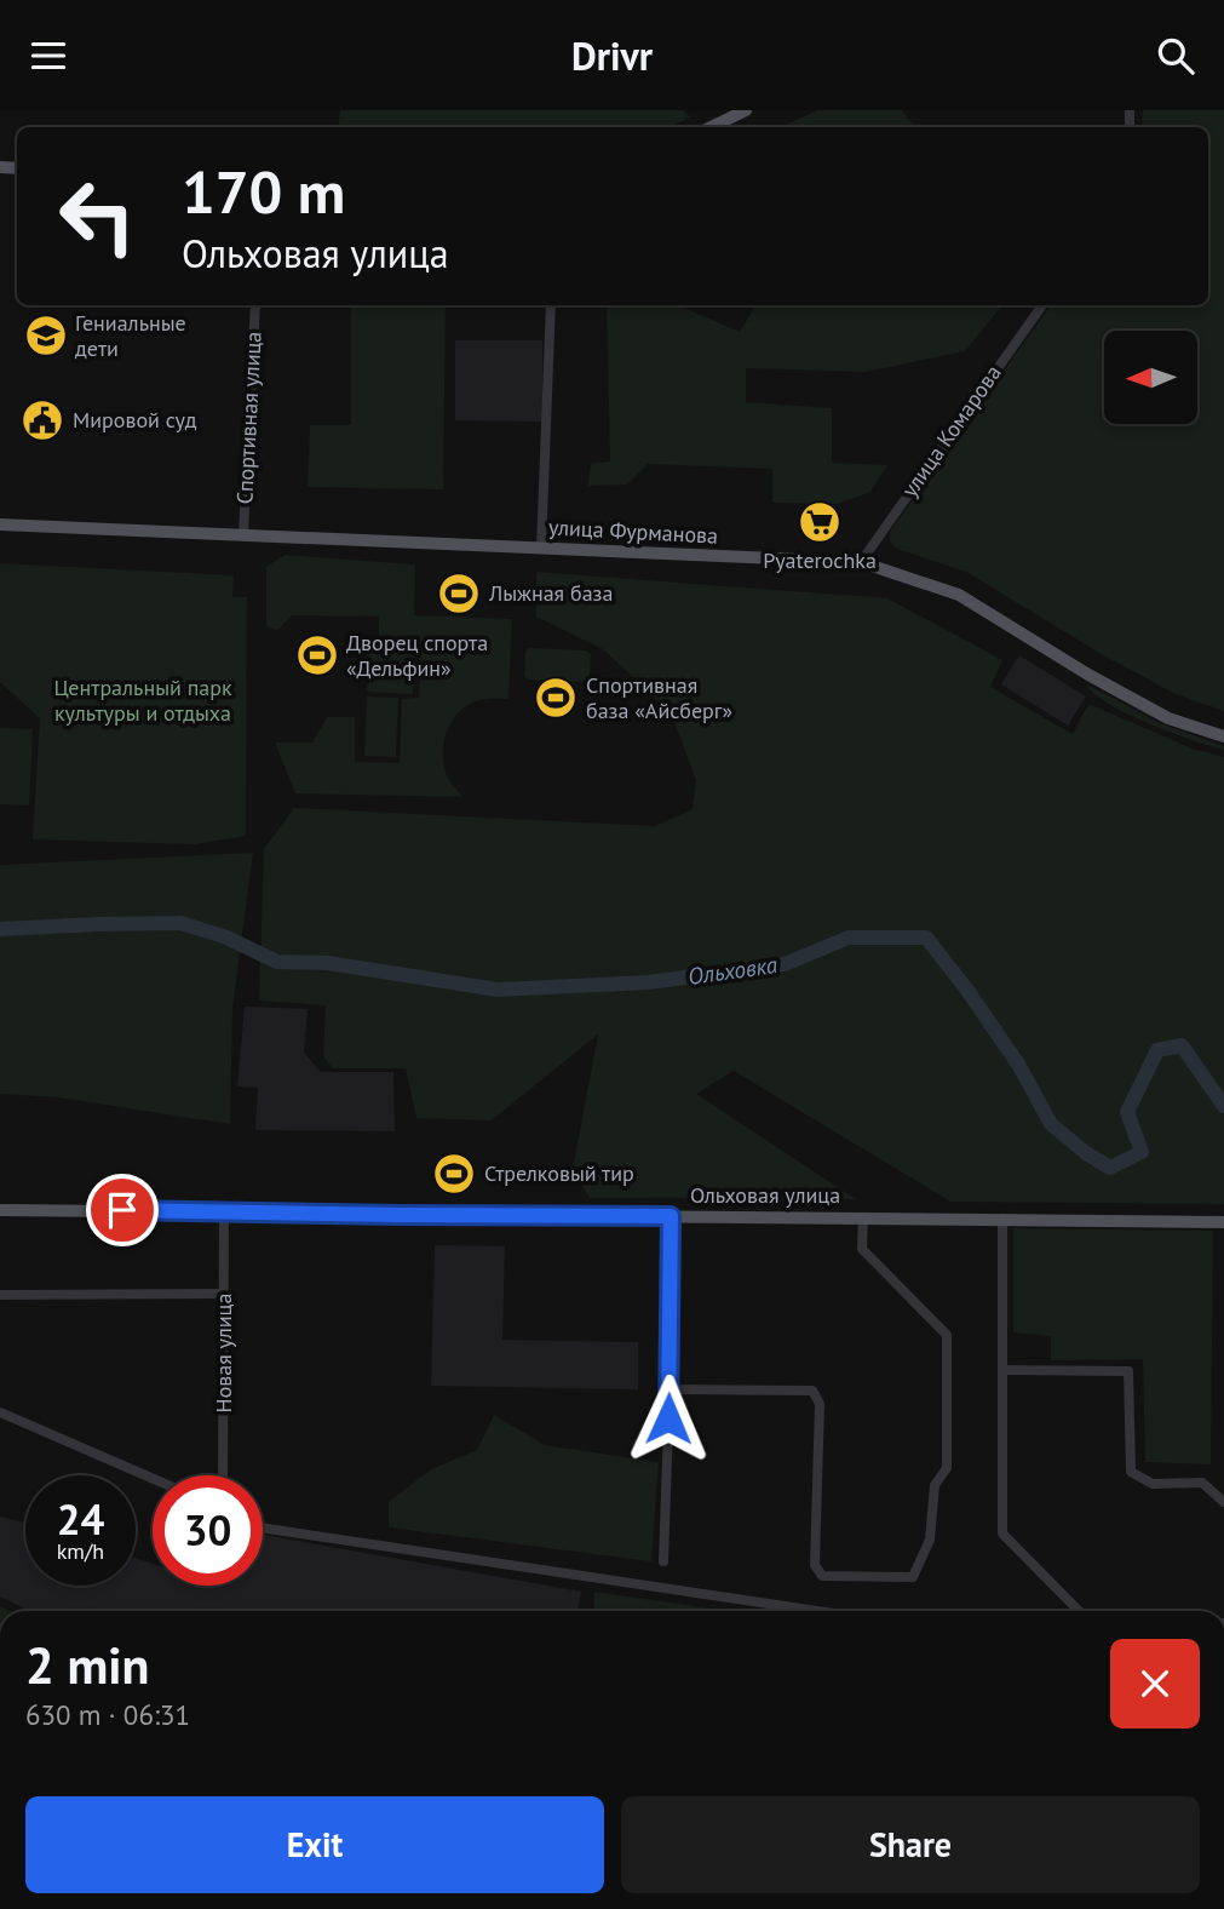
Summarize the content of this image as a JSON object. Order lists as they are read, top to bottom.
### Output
{
  "streets": {
    "main road": ["улица Фурманова", "Ольховая улица"],
    "street": ["Спортивная улица", "улица Комарова", "Новая улица"]
  },
  "crossings": [
    ["Спортивная улица", "улица Фурманова"],
    ["улица Комарова", "улица Фурманова"],
    ["Ольховая улица", "Новая улица"]
  ],
  "water": ["Ольховка"],
  "parks": ["Центральный парк культуры и отдыха"],
  "places": {
    "school or university": ["Гениальные дети"],
    "public building": ["Мировой суд"],
    "supermarket": ["Pyaterochka"],
    "sports": [
      "Лыжная база",
      "Дворец спорта «Дельфин»",
      "Спортивная база «Айсберг»",
      "Стрелковый тир"
    ]
  },
  "north": "left",
  "page": {
    "header": "Drivr",
    "turn": ["170 m", "Ольховая улица"],
    "speed": "24 km/h",
    "limit": "30",
    "heading": ["2 min", "630 m · 06:31"],
    "buttons": ["Exit", "Share"]
  }
}
